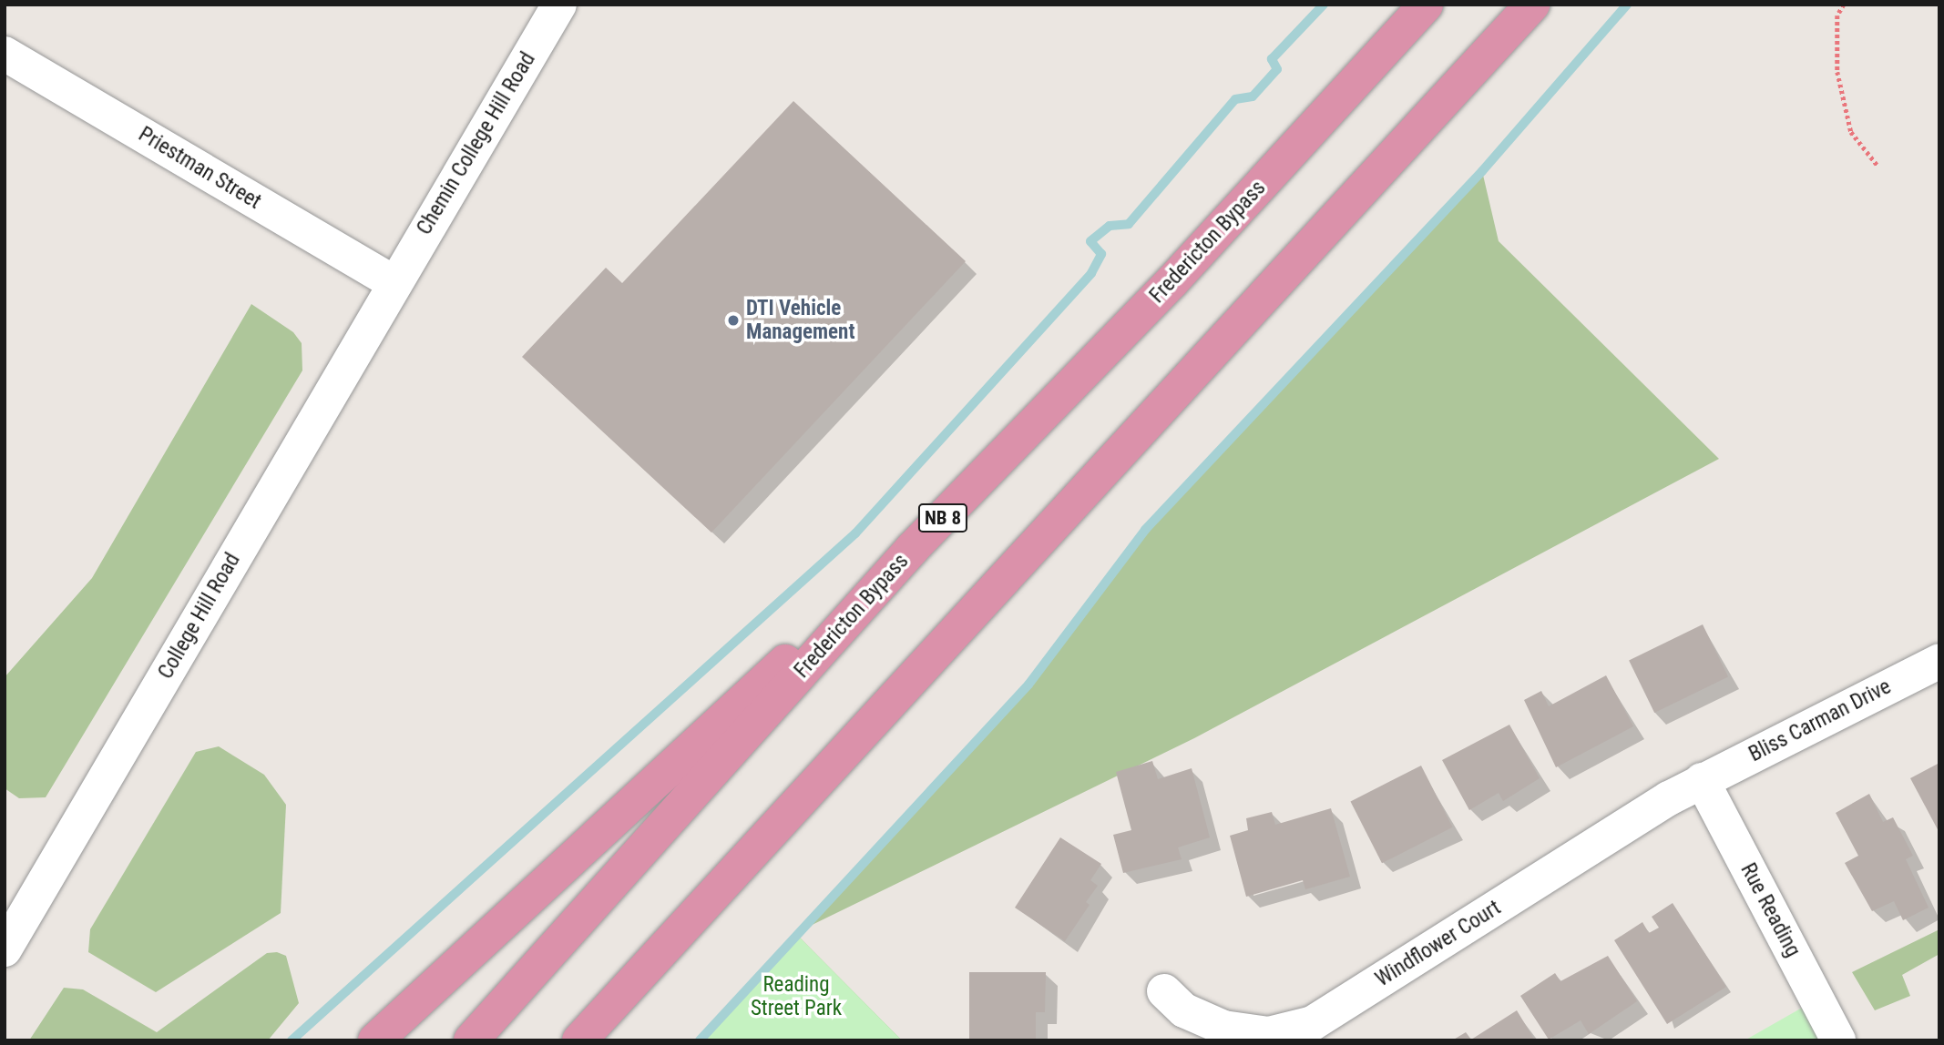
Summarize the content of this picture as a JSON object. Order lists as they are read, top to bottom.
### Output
{
  "streets": {
    "highway": ["Fredericton Bypass", "NB 8"],
    "street": [
      "Chemin College Hill Road",
      "Priestman Street",
      "College Hill Road",
      "Bliss Carman Drive",
      "Rue Reading",
      "Windflower Court"
    ]
  },
  "crossings": [
    ["Chemin College Hill Road", "Priestman Street"],
    ["Chemin College Hill Road", "College Hill Road"],
    ["Priestman Street", "College Hill Road"],
    ["Bliss Carman Drive", "Rue Reading"],
    ["Bliss Carman Drive", "Windflower Court"],
    ["Rue Reading", "Windflower Court"]
  ],
  "parks": ["Reading Street Park"],
  "places": ["DTI Vehicle Management"]
}
